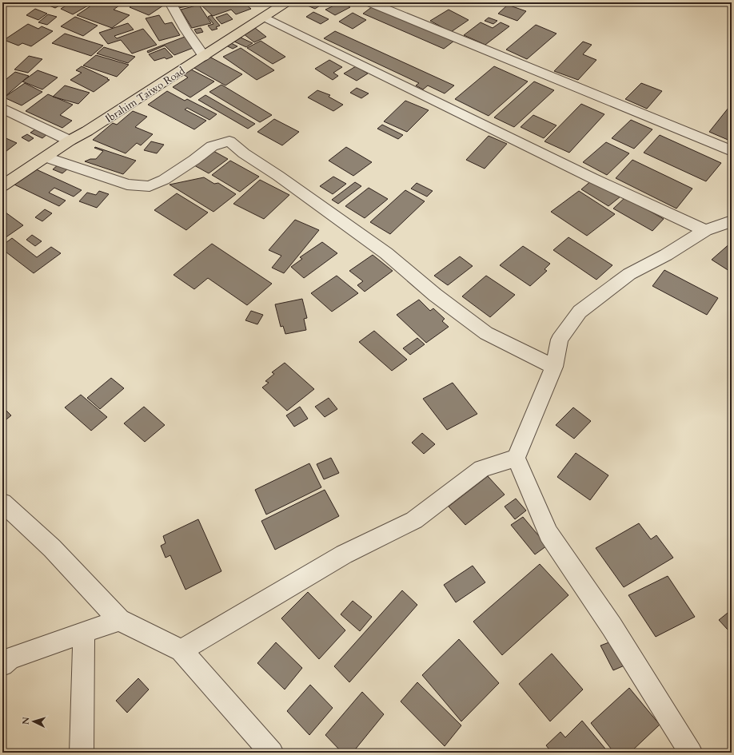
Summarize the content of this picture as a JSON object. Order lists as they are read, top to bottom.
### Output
{
  "streets": {
    "main road": ["Ibrahim Taiwo Road"]
  },
  "north": "left"
}
